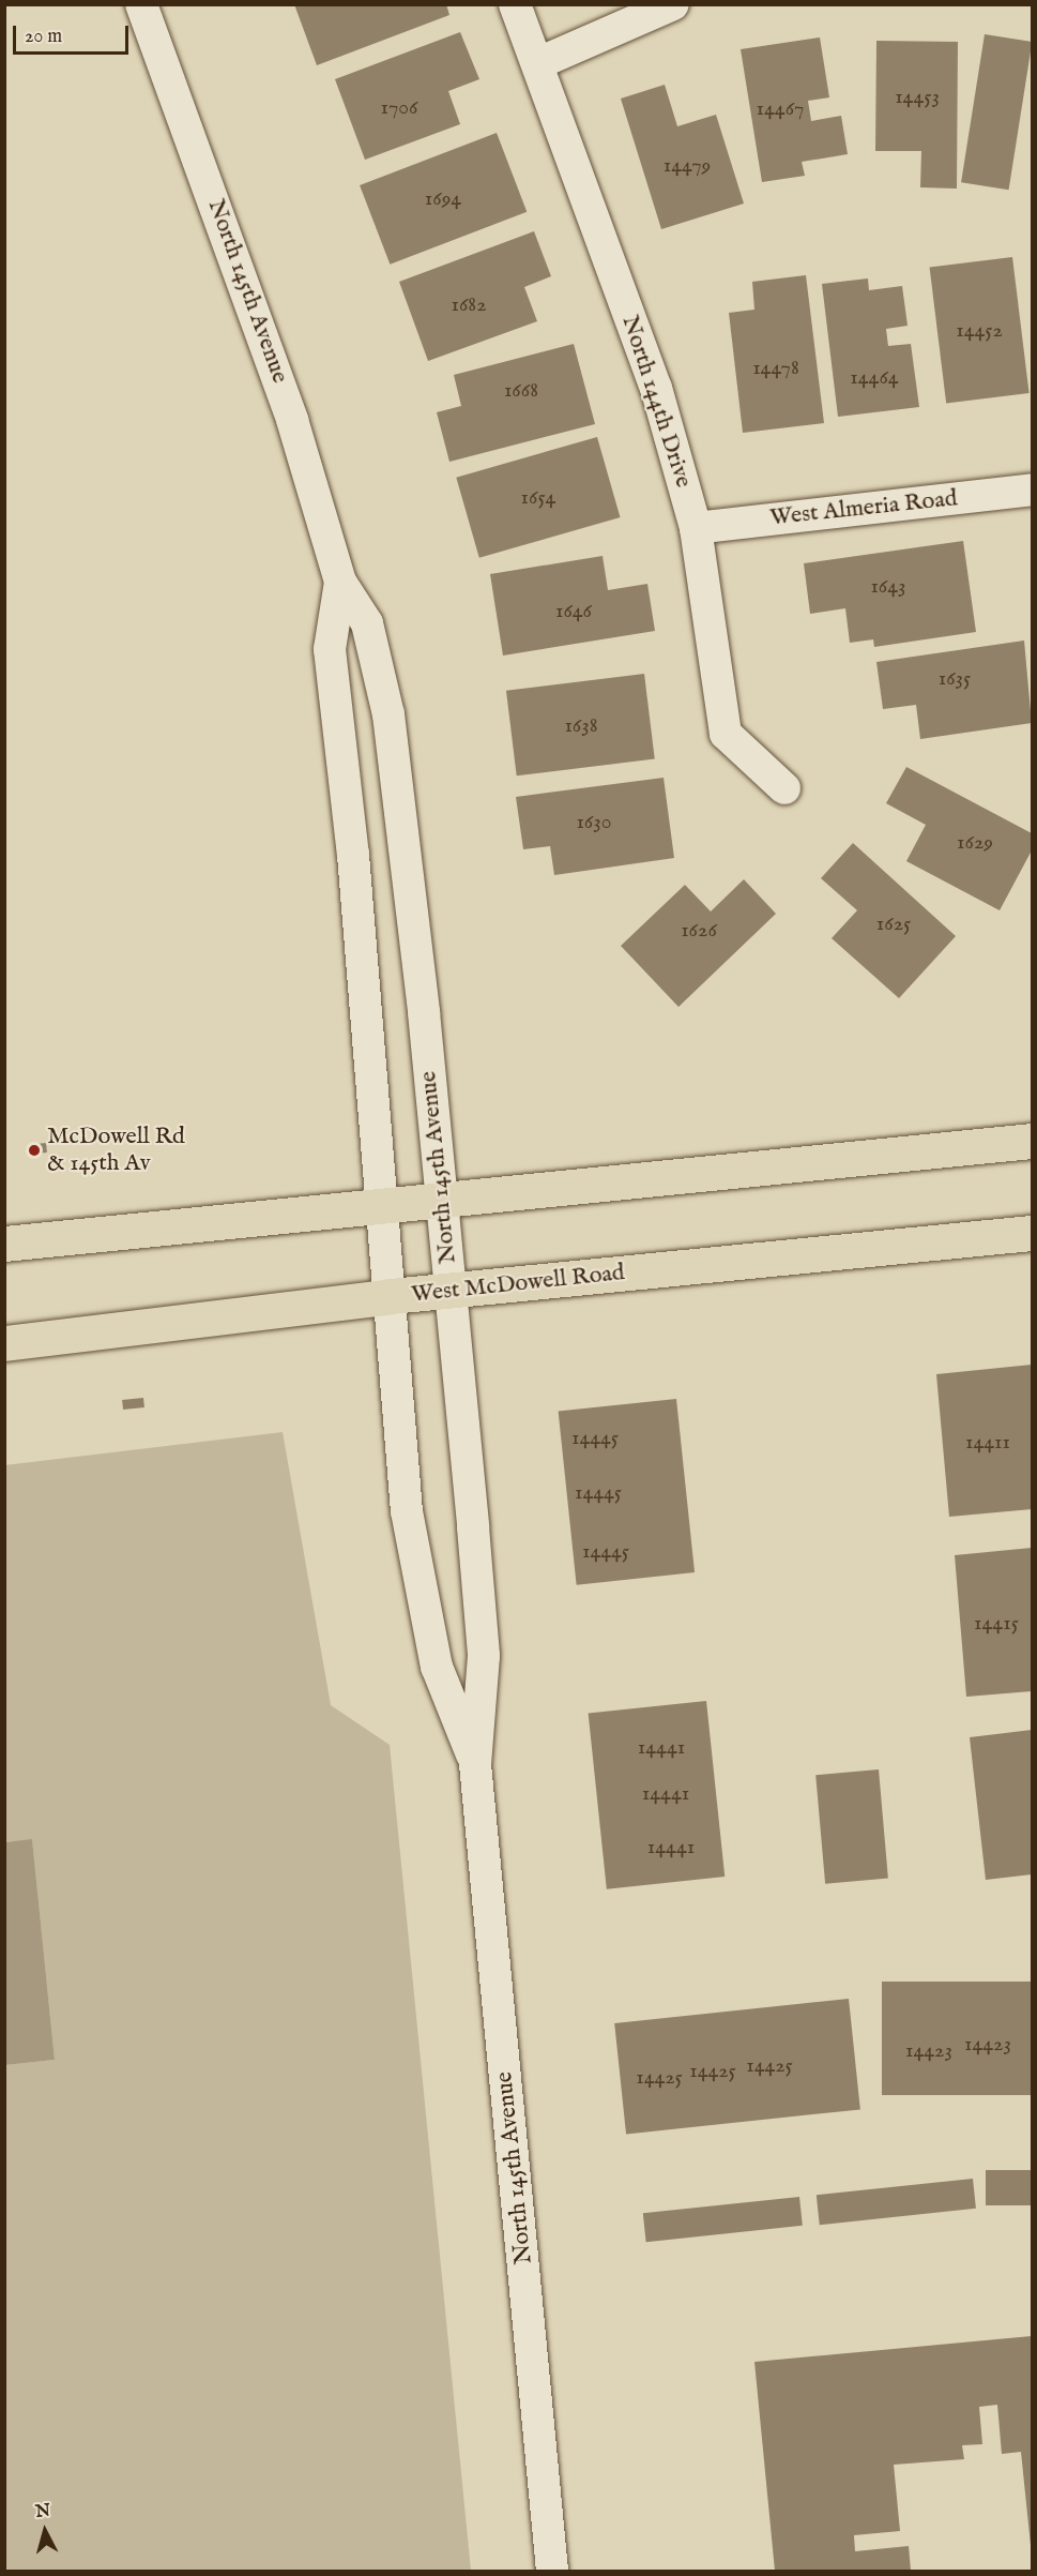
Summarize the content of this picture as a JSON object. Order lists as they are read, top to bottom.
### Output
{
  "streets": {
    "main road": ["West McDowell Road"],
    "street": ["North 145th Avenue", "North 144th Drive", "West Almeria Road"]
  },
  "crossings": [
    ["North 145th Avenue", "West McDowell Road"],
    ["North 144th Drive", "West Almeria Road"]
  ],
  "places": ["McDowell Rd & 145th Av"],
  "house_numbers": [
    "14453",
    "1706",
    "14467",
    "14479",
    "1694",
    "1682",
    "14452",
    "14478",
    "14464",
    "1668",
    "1654",
    "1643",
    "1646",
    "1635",
    "1638",
    "1630",
    "1629",
    "1625",
    "1626",
    "14445",
    "14411",
    "14445",
    "14445",
    "14415",
    "14441",
    "14441",
    "14441",
    "14423",
    "14423",
    "14425",
    "14425",
    "14425"
  ],
  "scale_bar": "20 m",
  "north": "top"
}
